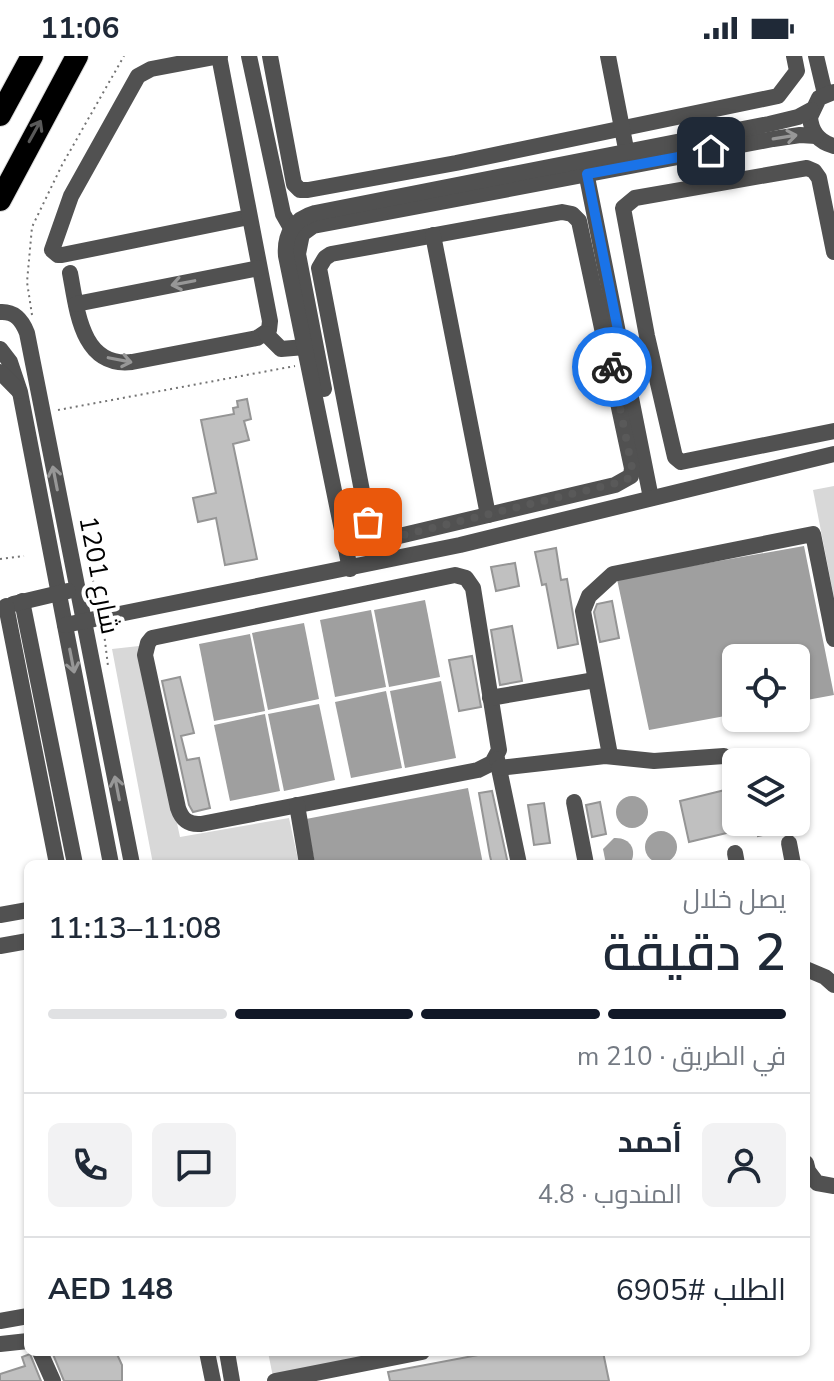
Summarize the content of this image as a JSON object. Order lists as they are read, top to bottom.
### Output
{
  "streets": {
    "street": ["شارع 1201"]
  },
  "page": {
    "status": "11:06",
    "heading": ["2 دقيقة", "يصل خلال", "11:08–11:13"],
    "panel": [
      "أحمد",
      "المندوب · 4.8",
      "الطلب #6905",
      "AED 148"
    ],
    "bar": "في الطريق · 210 m"
  }
}
